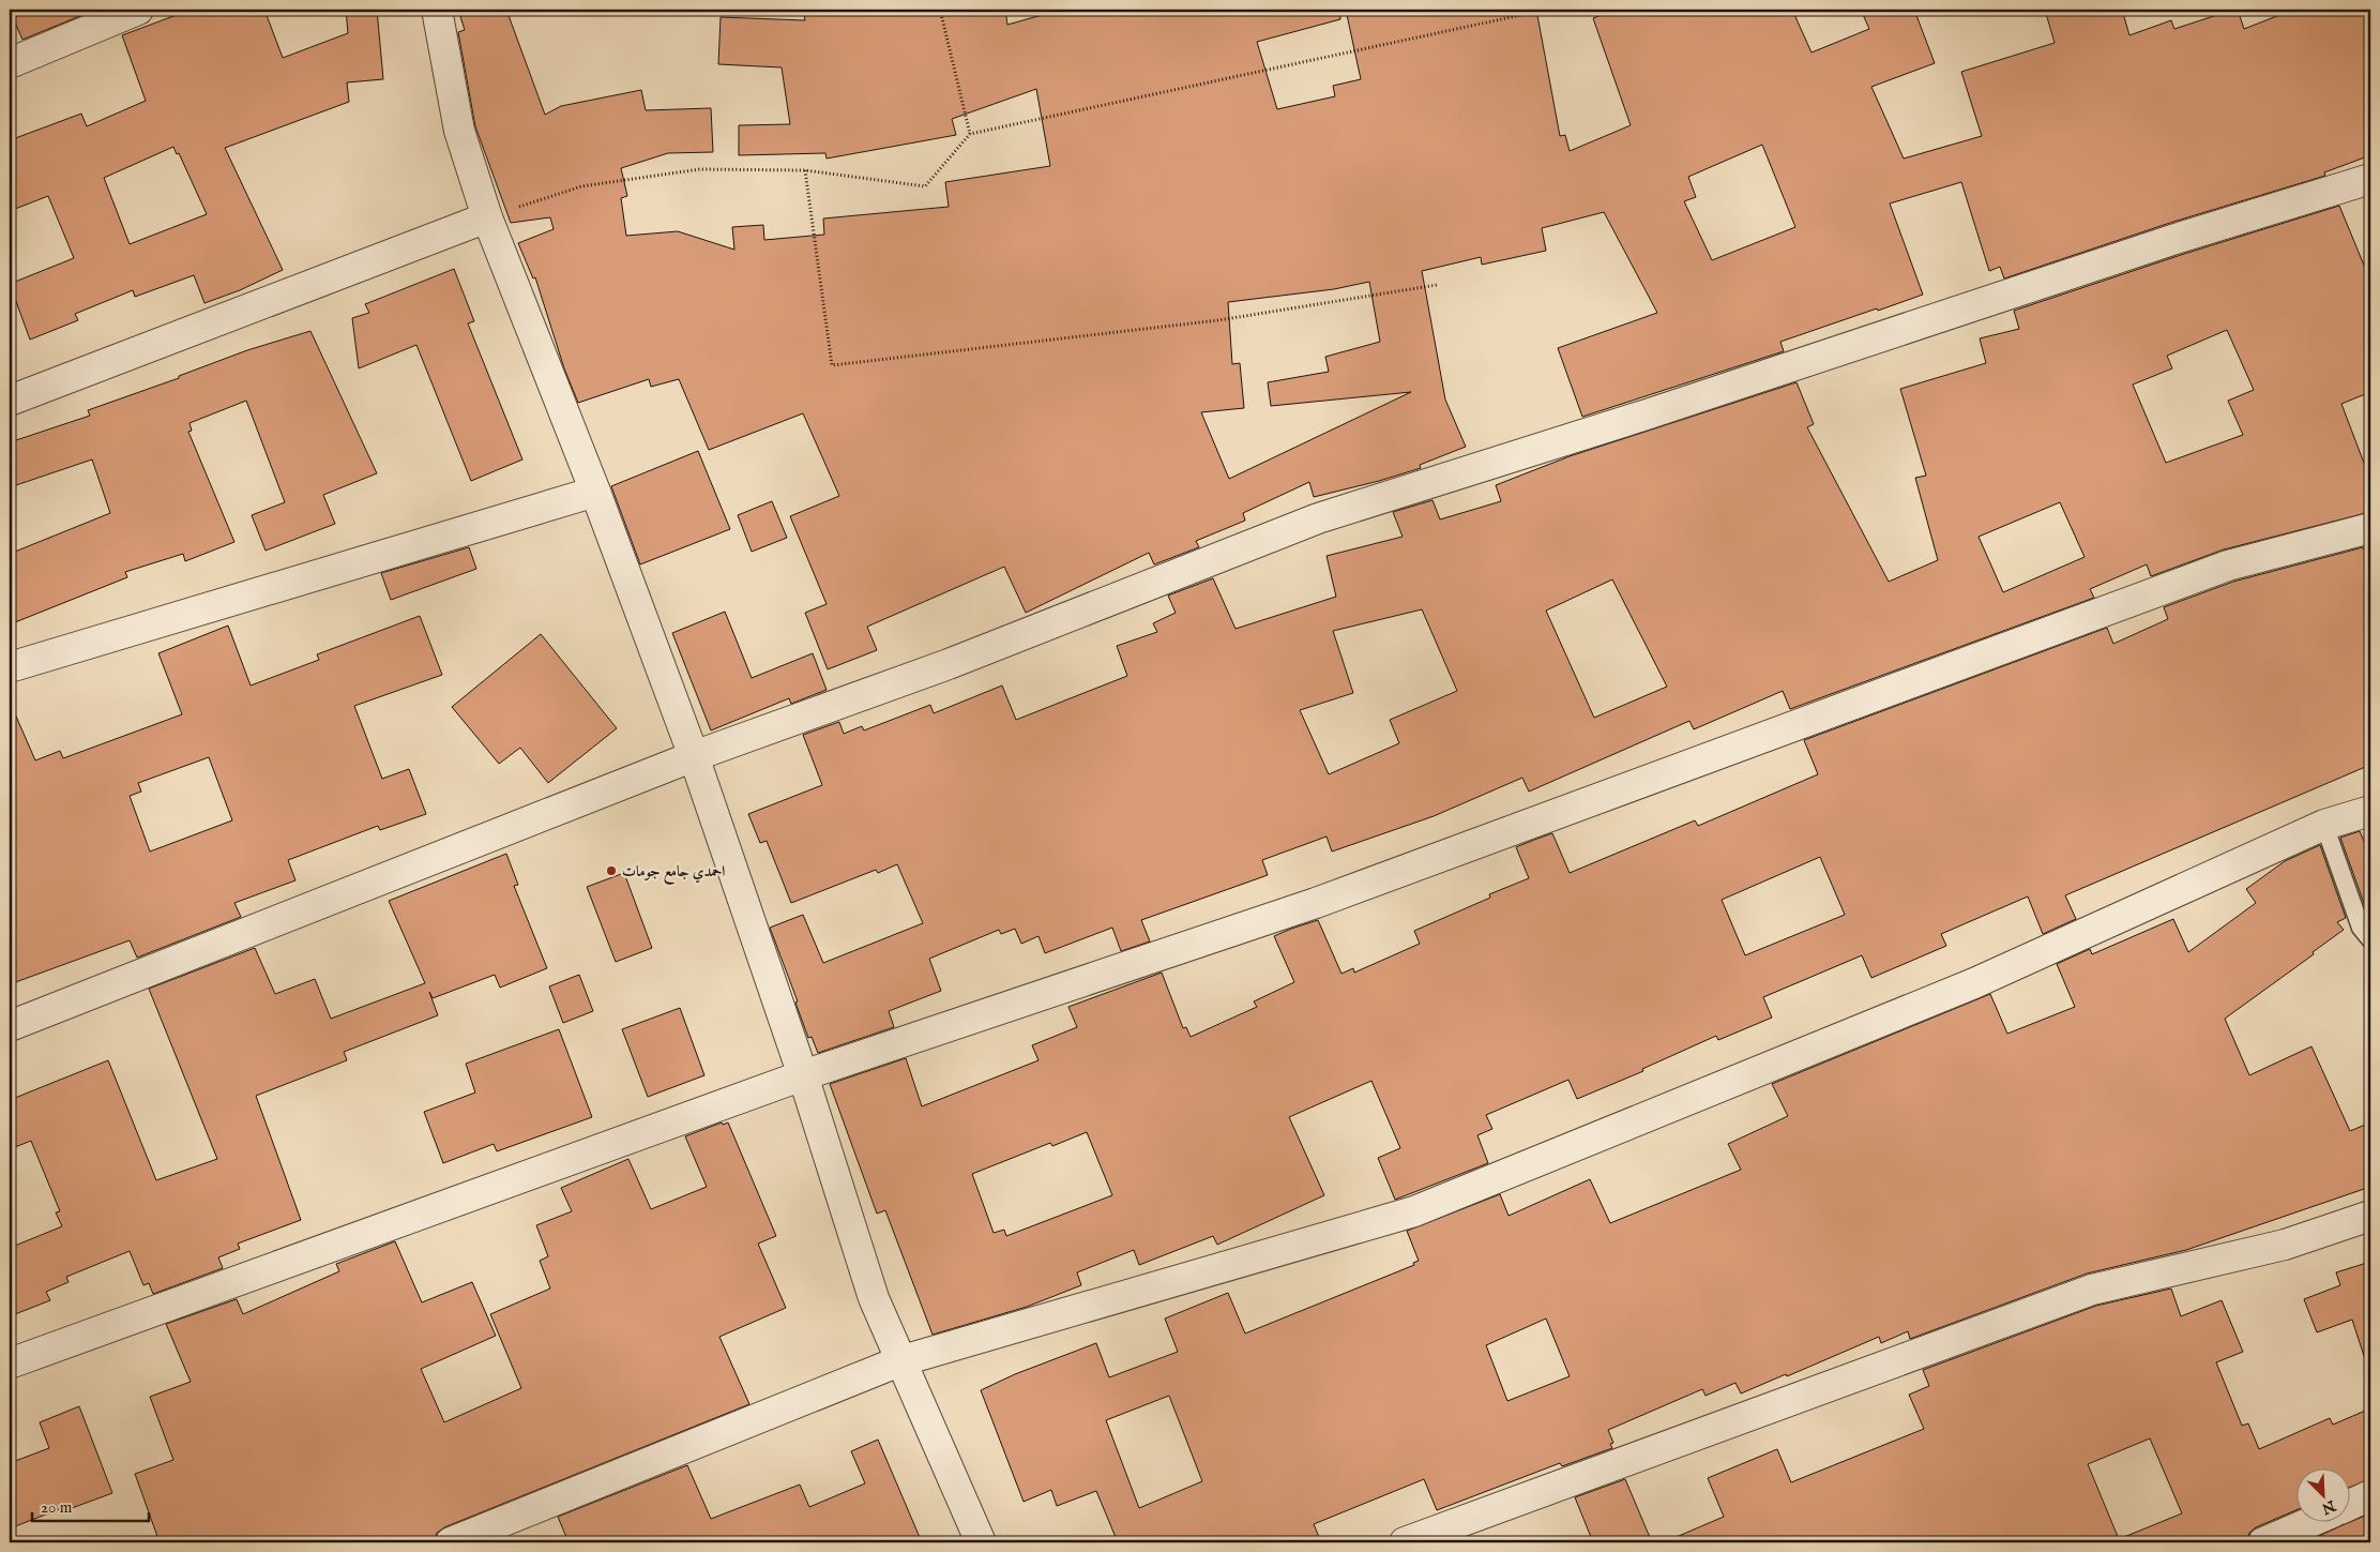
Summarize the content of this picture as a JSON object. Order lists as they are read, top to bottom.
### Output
{
  "places": ["احمدي جامع جومات"],
  "scale_bar": "20 m",
  "north": "bottom right"
}
